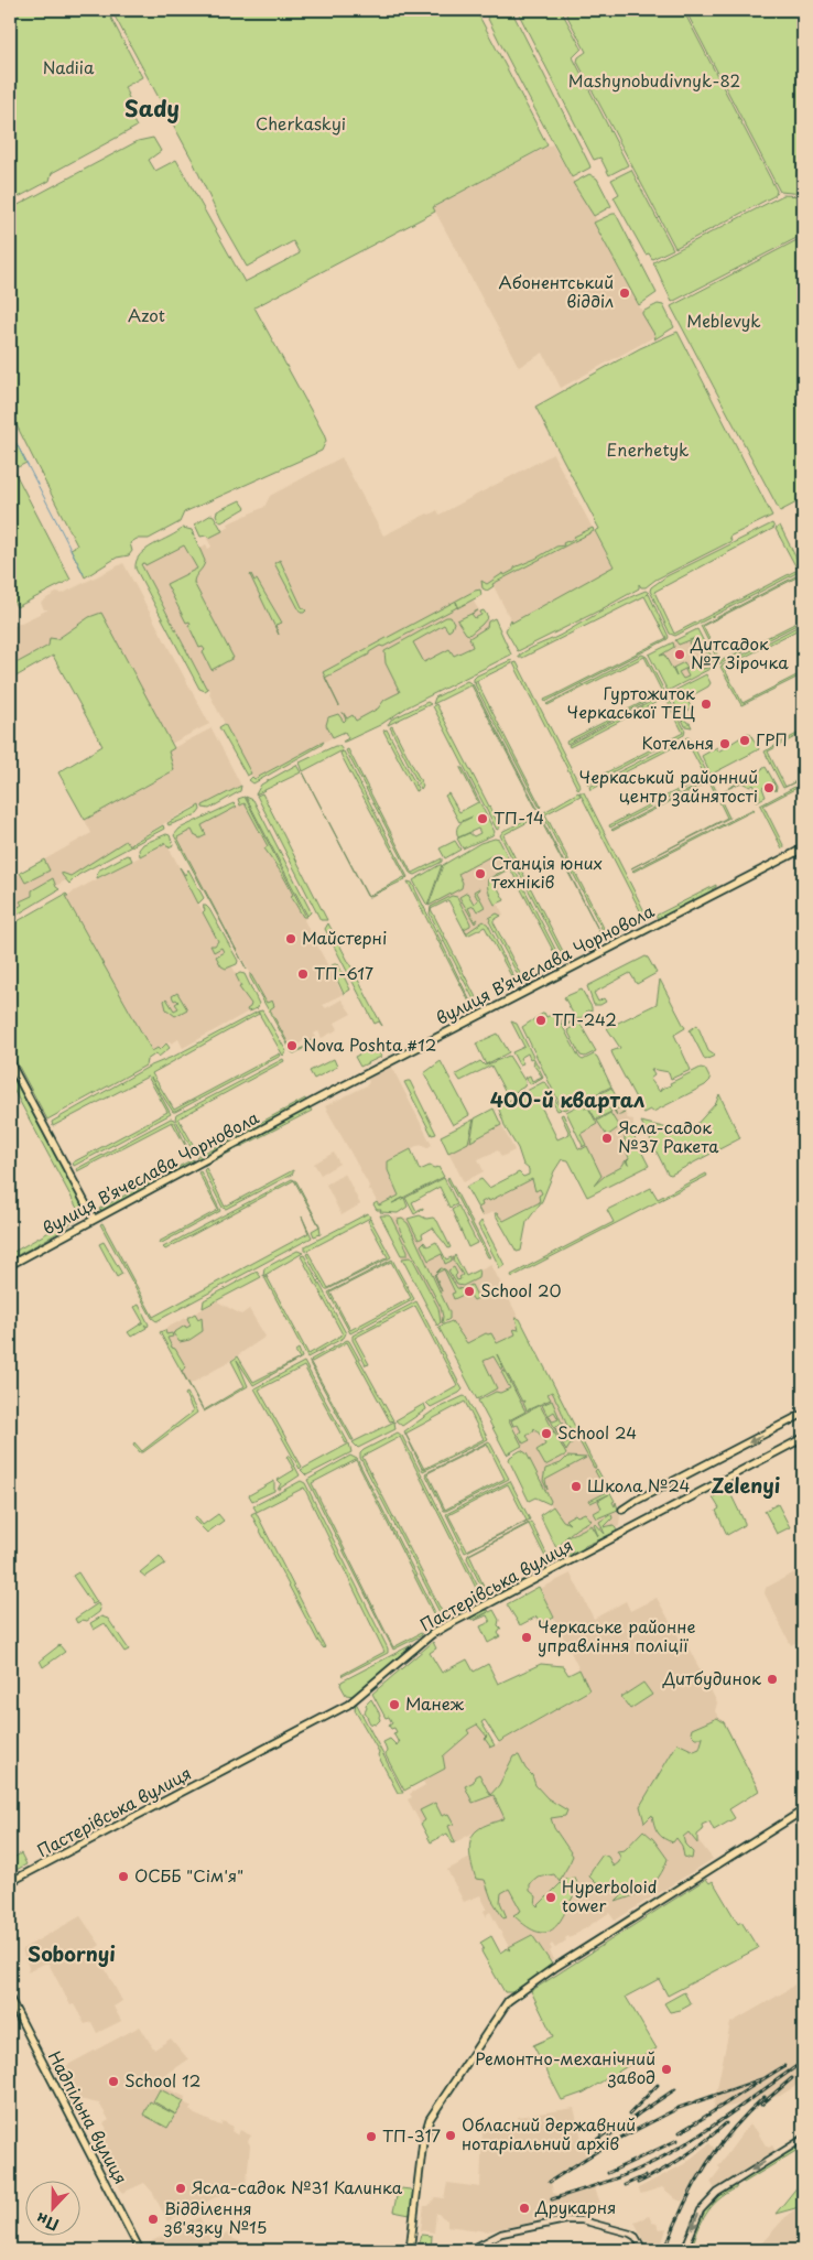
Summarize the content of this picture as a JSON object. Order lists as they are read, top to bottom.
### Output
{
  "streets": {
    "main road": ["вулиця Вʼячеслава Чорновола", "Пастерівська вулиця", "Надпільна вулиця"]
  },
  "districts": [
    "Sady",
    "400-й квартал",
    "Zelenyi",
    "Sobornyi"
  ],
  "parks": [
    "Nadiia",
    "Mashynobudivnyk-82",
    "Cherkaskyi",
    "Azot",
    "Meblevyk",
    "Enerhetyk"
  ],
  "places": [
    "Абонентський відділ",
    "Дитсадок №7 Зірочка",
    "Гуртожиток Черкаської ТЕЦ",
    "ГРП",
    "Котельня",
    "Черкаський районний центр зайнятості",
    "ТП-14",
    "Станція юних техніків",
    "Майстерні",
    "ТП-617",
    "ТП-242",
    "Nova Poshta #12",
    "Ясла-садок №37 Ракета",
    "School 20",
    "School 24",
    "Школа №24",
    "Черкаське районне управління поліції",
    "Дитбудинок",
    "Манеж",
    "ОСББ \"Сім'я\"",
    "Hyperboloid tower",
    "Ремонтно-механічний завод",
    "School 12",
    "Обласний державний нотаріальний архів",
    "ТП-317",
    "Ясла-садок №31 Калинка",
    "Друкарня",
    "Відділення зв'язку №15"
  ],
  "north": "bottom"
}
